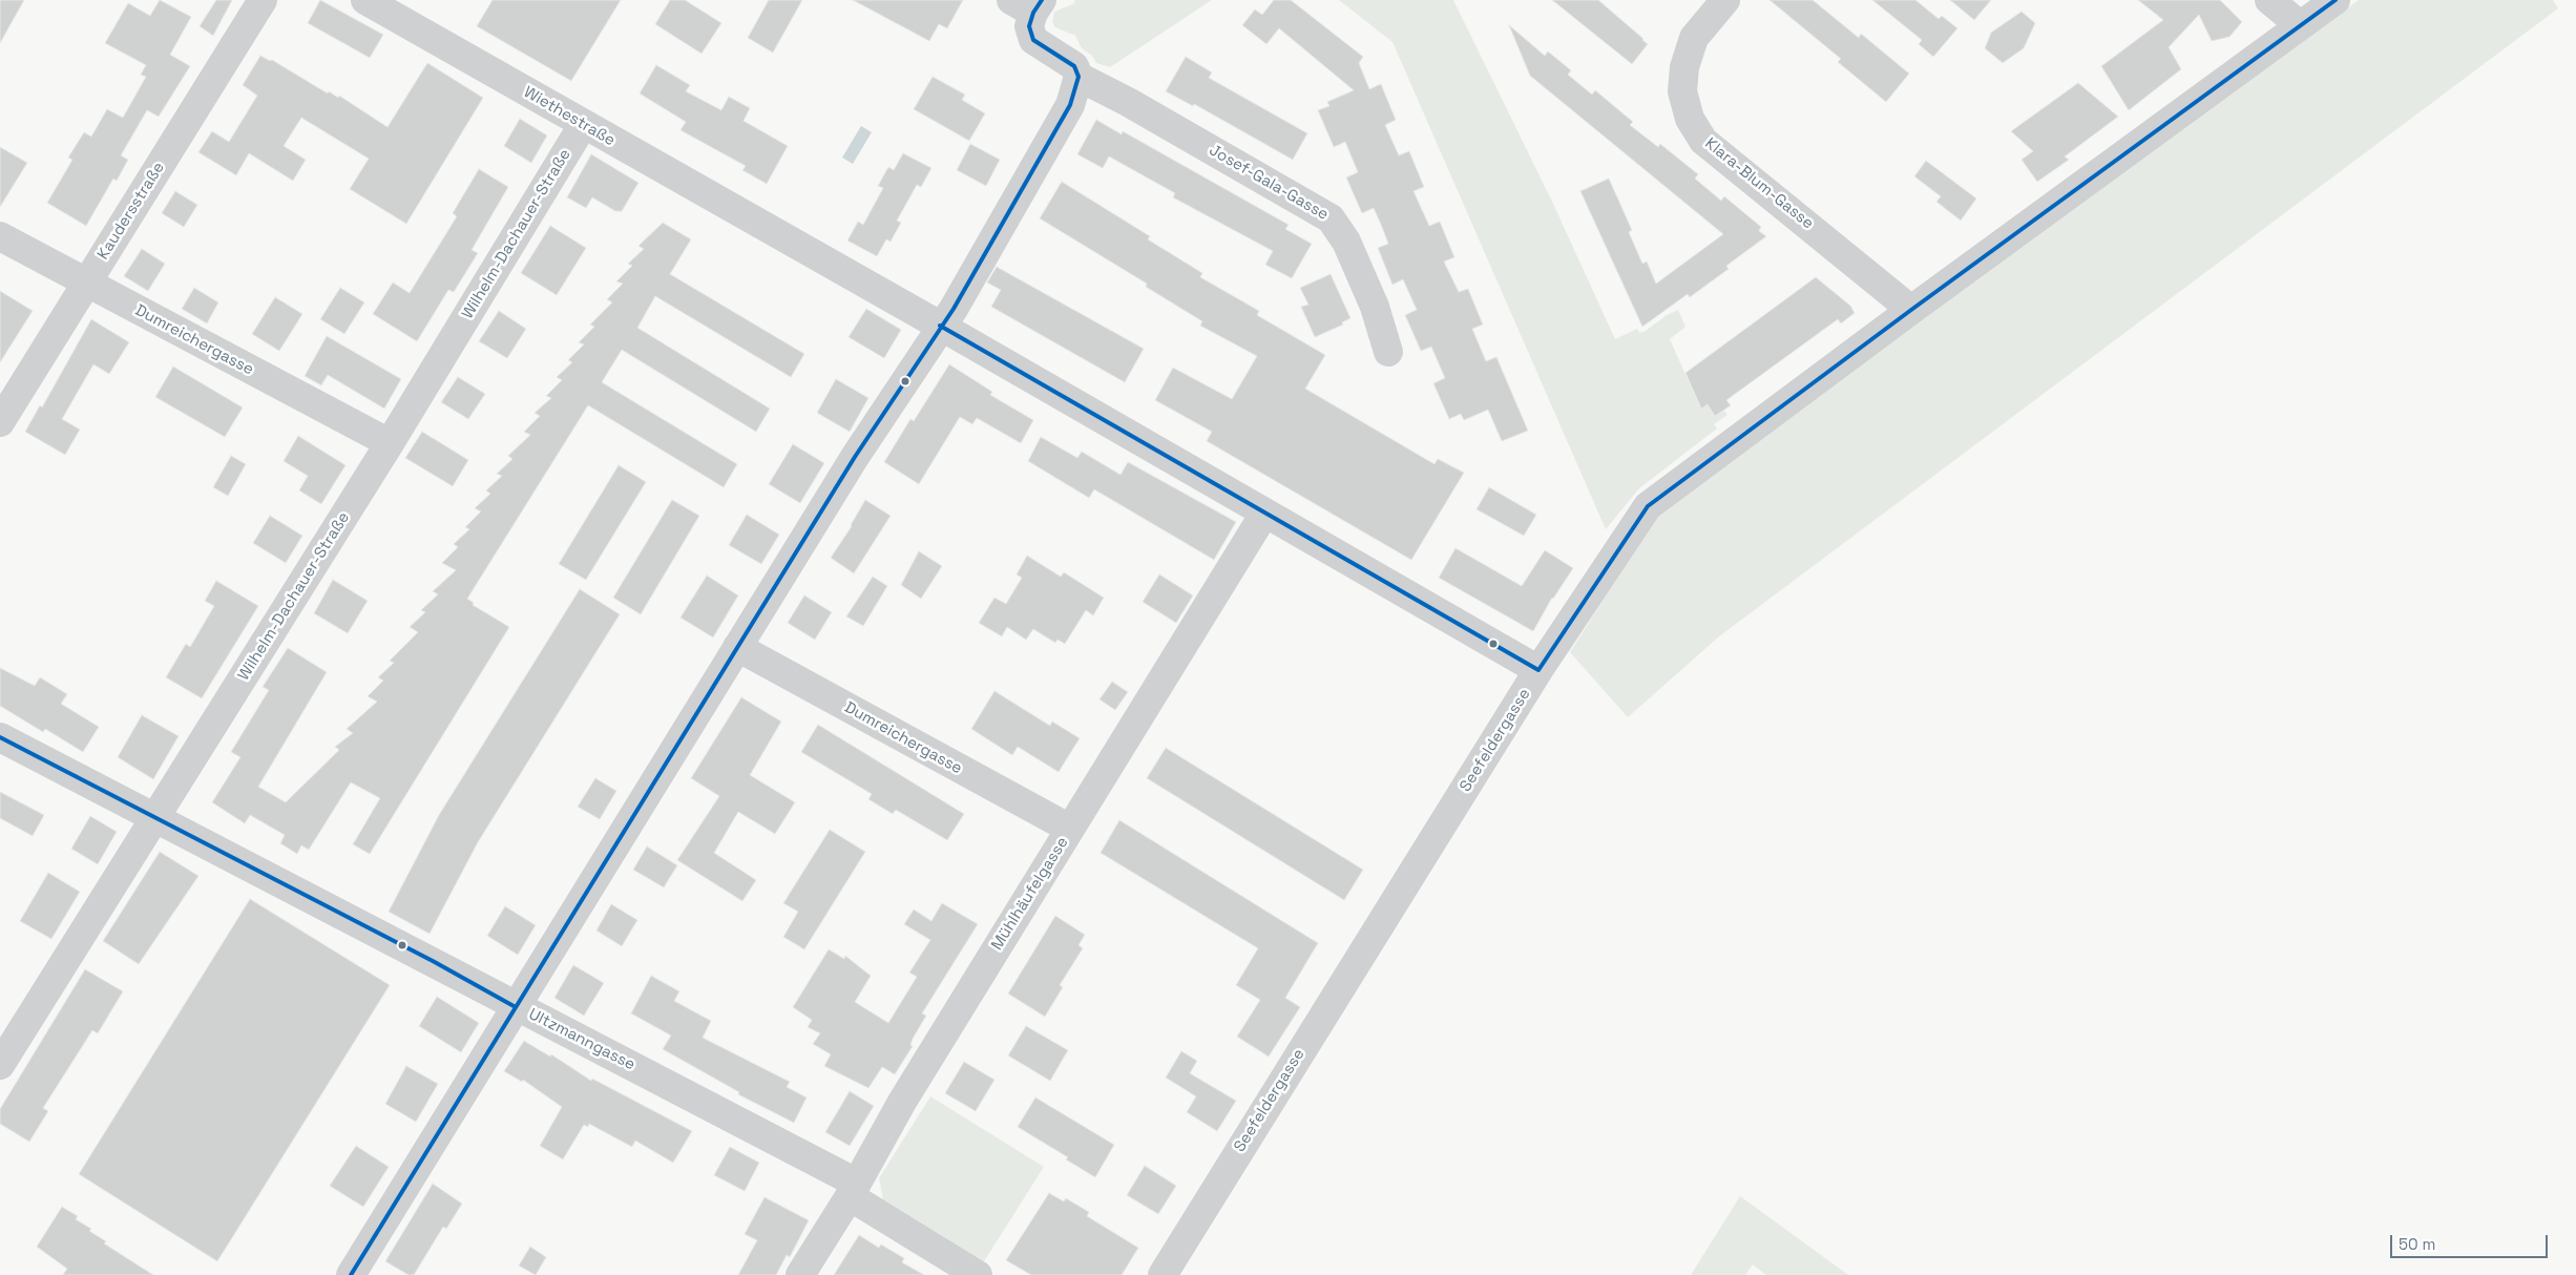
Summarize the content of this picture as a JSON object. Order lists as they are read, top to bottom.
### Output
{
  "streets": {
    "street": [
      "Wiethestraße",
      "Josef-Gala-Gasse",
      "Klara-Blum-Gasse",
      "Kaudersstraße",
      "Wilhelm-Dachauer-Straße",
      "Dumreichergasse",
      "Seefeldergasse",
      "Mühlhäufelgasse",
      "Ultzmanngasse"
    ]
  },
  "crossings": [
    ["Wiethestraße", "Wilhelm-Dachauer-Straße"],
    ["Wiethestraße", "Seefeldergasse"],
    ["Wiethestraße", "Mühlhäufelgasse"],
    ["Klara-Blum-Gasse", "Seefeldergasse"],
    ["Kaudersstraße", "Dumreichergasse"],
    ["Wilhelm-Dachauer-Straße", "Dumreichergasse"],
    ["Wilhelm-Dachauer-Straße", "Ultzmanngasse"],
    ["Dumreichergasse", "Mühlhäufelgasse"],
    ["Mühlhäufelgasse", "Ultzmanngasse"]
  ],
  "scale_bar": "50 m"
}
